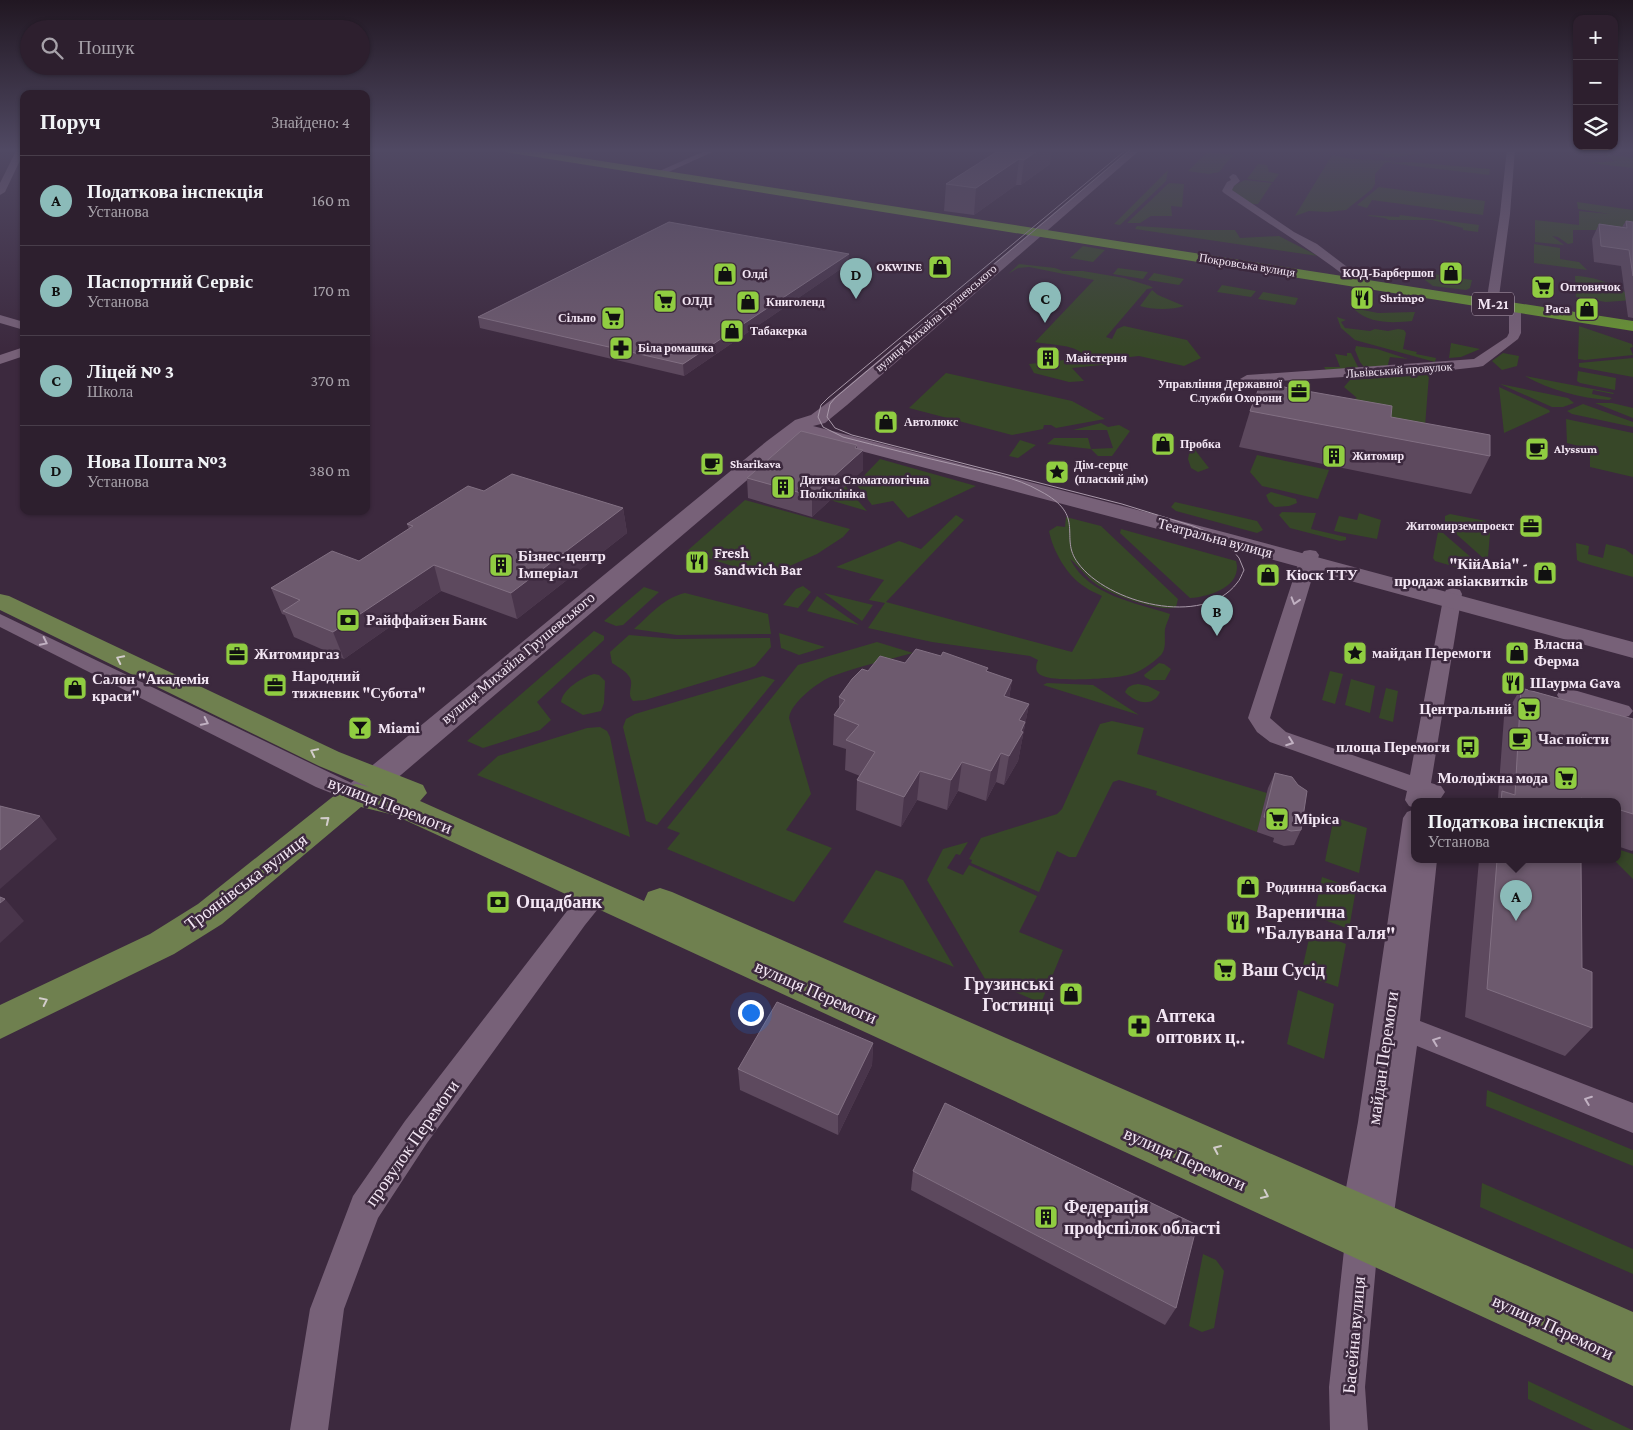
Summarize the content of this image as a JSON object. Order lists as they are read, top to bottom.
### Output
{
  "streets": {
    "highway": ["Покровська вулиця", "М-21"],
    "main road": [
      "вулиця Михайла Грушевського",
      "Театральна вулиця",
      "вулиця Перемоги",
      "Троянівська вулиця"
    ],
    "street": [
      "Львівський провулок",
      "майдан Перемоги",
      "провулок Перемоги",
      "Басейна вулиця"
    ]
  },
  "crossings": [
    ["Покровська вулиця", "вулиця Михайла Грушевського"],
    ["Покровська вулиця", "Львівський провулок"],
    ["вулиця Михайла Грушевського", "Театральна вулиця"],
    ["вулиця Михайла Грушевського", "вулиця Перемоги"],
    ["вулиця Михайла Грушевського", "Троянівська вулиця"],
    ["вулиця Перемоги", "Троянівська вулиця"],
    ["вулиця Перемоги", "майдан Перемоги"],
    ["вулиця Перемоги", "провулок Перемоги"],
    ["вулиця Перемоги", "Басейна вулиця"],
    ["майдан Перемоги", "Басейна вулиця"]
  ],
  "one_way": ["Троянівська вулиця"],
  "places": {
    "shop": [
      "OKWINE",
      "КОД-Барбершоп",
      "Олді",
      "Книголенд",
      "Раса",
      "Табакерка",
      "Автолюкс",
      "Пробка",
      "\"КійАвіа\" - продаж авіаквитків",
      "Кіоск ТТУ",
      "Власна Ферма",
      "Салон \"Академія краси\"",
      "Родинна ковбаска",
      "Грузинські Гостинці"
    ],
    "supermarket": [
      "Оптовичок",
      "ОЛДІ",
      "Сільпо",
      "Центральний",
      "Молодіжна мода",
      "Міріса",
      "Ваш Сусід"
    ],
    "restaurant": [
      "Shrimpo",
      "Fresh Sandwich Bar",
      "Шаурма Gava",
      "Варенична \"Балувана Галя\""
    ],
    "pharmacy": ["Біла ромашка", "Аптека оптових ц‥"],
    "building": [
      "Майстерня",
      "Житомир",
      "Дитяча Стоматологічна Поліклініка",
      "Бізнес-центр Імперіал",
      "Федерація профспілок області"
    ],
    "office": [
      "Управління Державної Служби Охорони",
      "Житомирземпроект",
      "Житомиргаз",
      "Народний тижневик \"Субота\""
    ],
    "cafe": ["Alyssum", "Sharikava", "Час поїсти"],
    "place": ["Дім-серце (плаский дім)", "майдан Перемоги"],
    "bank": ["Райффайзен Банк", "Ощадбанк"],
    "bar": ["Miami"],
    "bus stop": ["площа Перемоги"]
  },
  "page": {
    "map_buttons": ["+", "−"],
    "search": "Пошук",
    "heading": ["Поруч", "Знайдено: 4"],
    "list": [
      {
        "mark": "A",
        "name": "Податкова інспекція",
        "note": "Установа",
        "value": "160 m"
      },
      {
        "mark": "B",
        "name": "Паспортний Сервіс",
        "note": "Установа",
        "value": "170 m"
      },
      {
        "mark": "C",
        "name": "Ліцей № 3",
        "note": "Школа",
        "value": "370 m"
      },
      {
        "mark": "D",
        "name": "Нова Пошта №3",
        "note": "Установа",
        "value": "380 m"
      }
    ],
    "pins": [
      "D",
      "C",
      "B",
      "A"
    ],
    "popup": ["Податкова інспекція", "Установа"]
  }
}
